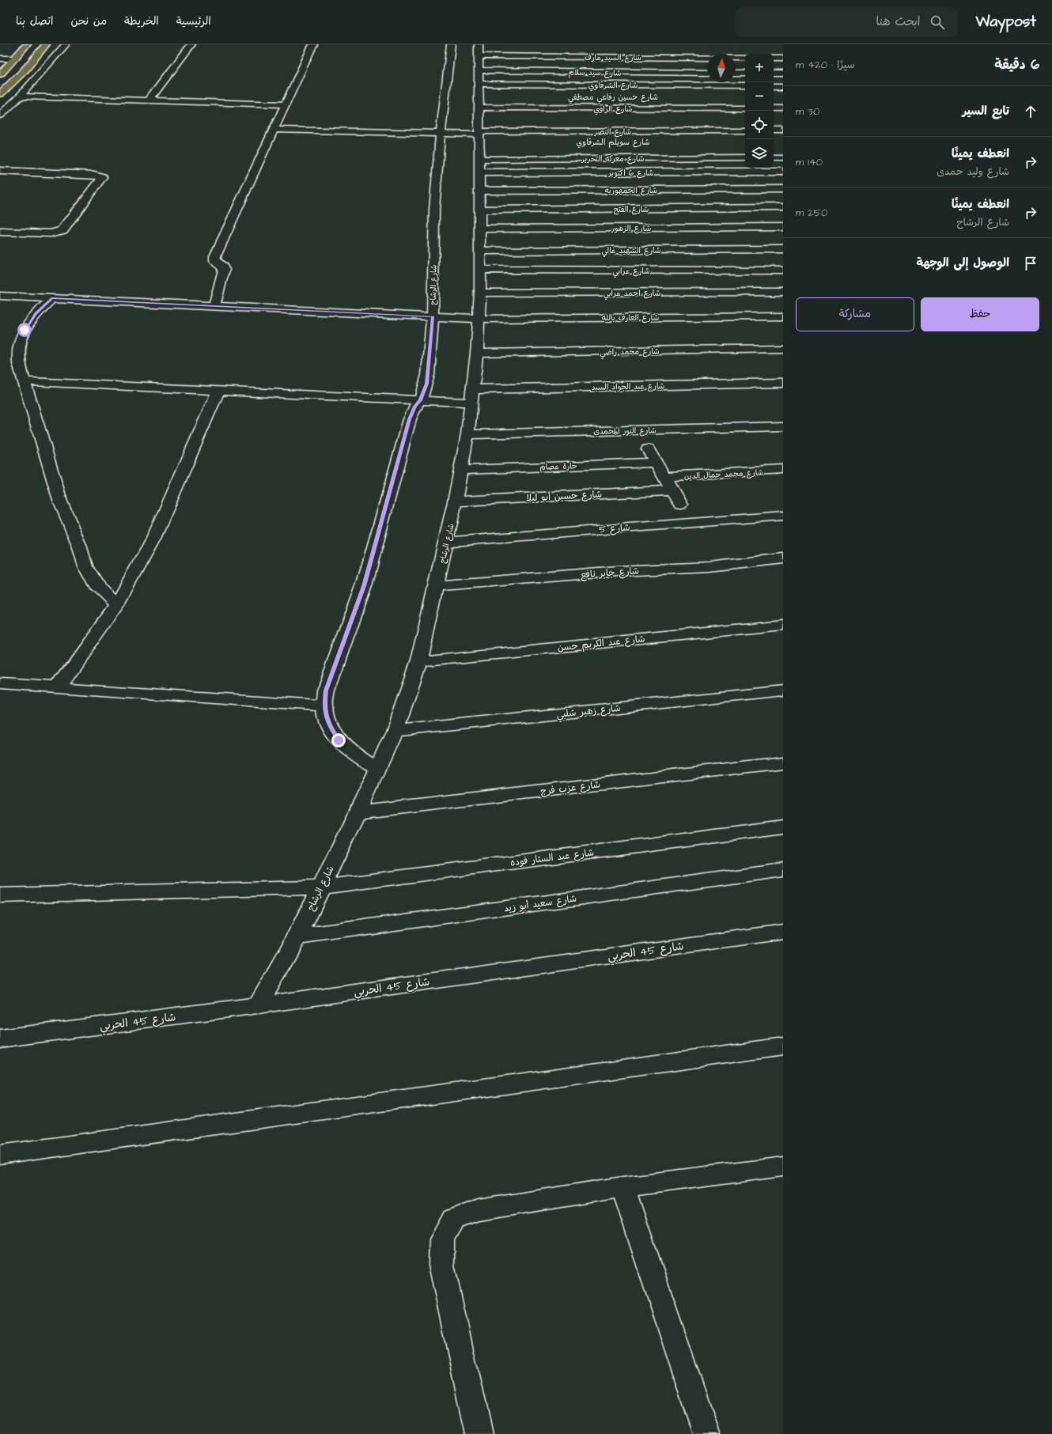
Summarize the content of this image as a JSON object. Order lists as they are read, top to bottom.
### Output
{
  "streets": {
    "street": [
      "شارع السيد عارف",
      "شارع سيد سلام",
      "شارع الشرقاوي",
      "شارع الراوي",
      "شارع النصر",
      "شارع معركه التحرير",
      "شارع 6 اكتوبر",
      "شارع الجمهوريه",
      "شارع الفتح",
      "شارع الزهور",
      "شارع الشهيد غالي",
      "شارع عرابي",
      "شارع الرشاح",
      "شارع احمد عرابي",
      "شارع العارف بالله",
      "شارع محمد راضي",
      "شارع عبد الجواد السيد",
      "شارع النور المحمدي",
      "حارة عصام",
      "شارع محمد جمال الدين",
      "شارع حسين أبو ليلا",
      "شارع 5",
      "شارع جابر نافع",
      "شارع عبد الكريم حسن",
      "شارع زهير شلبي",
      "شارع عزب فرج",
      "شارع عبد الستار فوده",
      "شارع سعيد أبو زيد",
      "شارع 45 الحربي"
    ]
  },
  "crossings": [
    ["شارع السيد عارف", "شارع الرشاح"],
    ["شارع سيد سلام", "شارع الشرقاوي"],
    ["شارع سيد سلام", "شارع الراوي"],
    ["شارع سيد سلام", "شارع الرشاح"],
    ["شارع الشرقاوي", "شارع الراوي"],
    ["شارع الشرقاوي", "شارع الرشاح"],
    ["شارع الراوي", "شارع الرشاح"],
    ["شارع النصر", "شارع الرشاح"],
    ["شارع معركه التحرير", "شارع 6 اكتوبر"],
    ["شارع معركه التحرير", "شارع الرشاح"],
    ["شارع 6 اكتوبر", "شارع الرشاح"],
    ["شارع الجمهوريه", "شارع الرشاح"],
    ["شارع الفتح", "شارع الرشاح"],
    ["شارع الزهور", "شارع الرشاح"],
    ["شارع الشهيد غالي", "شارع الرشاح"],
    ["شارع عرابي", "شارع الرشاح"],
    ["شارع الرشاح", "شارع احمد عرابي"],
    ["شارع الرشاح", "شارع العارف بالله"],
    ["شارع الرشاح", "شارع محمد راضي"],
    ["شارع الرشاح", "شارع عبد الجواد السيد"],
    ["شارع الرشاح", "شارع النور المحمدي"],
    ["شارع الرشاح", "حارة عصام"],
    ["شارع الرشاح", "شارع حسين أبو ليلا"],
    ["شارع الرشاح", "شارع 5"],
    ["شارع الرشاح", "شارع جابر نافع"],
    ["شارع الرشاح", "شارع عبد الكريم حسن"],
    ["شارع الرشاح", "شارع زهير شلبي"],
    ["شارع الرشاح", "شارع عزب فرج"],
    ["شارع الرشاح", "شارع عبد الستار فوده"],
    ["شارع الرشاح", "شارع سعيد أبو زيد"],
    ["شارع الرشاح", "شارع 45 الحربي"]
  ],
  "north": "top",
  "page": {
    "header": "Waypost",
    "search": "ابحث هنا",
    "nav": [
      "الرئيسية",
      "الخريطة",
      "من نحن",
      "اتصل بنا"
    ],
    "heading": ["6 دقيقة", "سيرًا · 420 m"],
    "map_buttons": ["+", "−"],
    "list": [
      ["تابع السير", "30 m"],
      ["انعطف يمينًا", "شارع وليد حمدى", "140 m"],
      ["انعطف يمينًا", "شارع الرشاح", "250 m"],
      "الوصول إلى الوجهة"
    ],
    "buttons": ["حفظ", "مشاركة"]
  }
}
